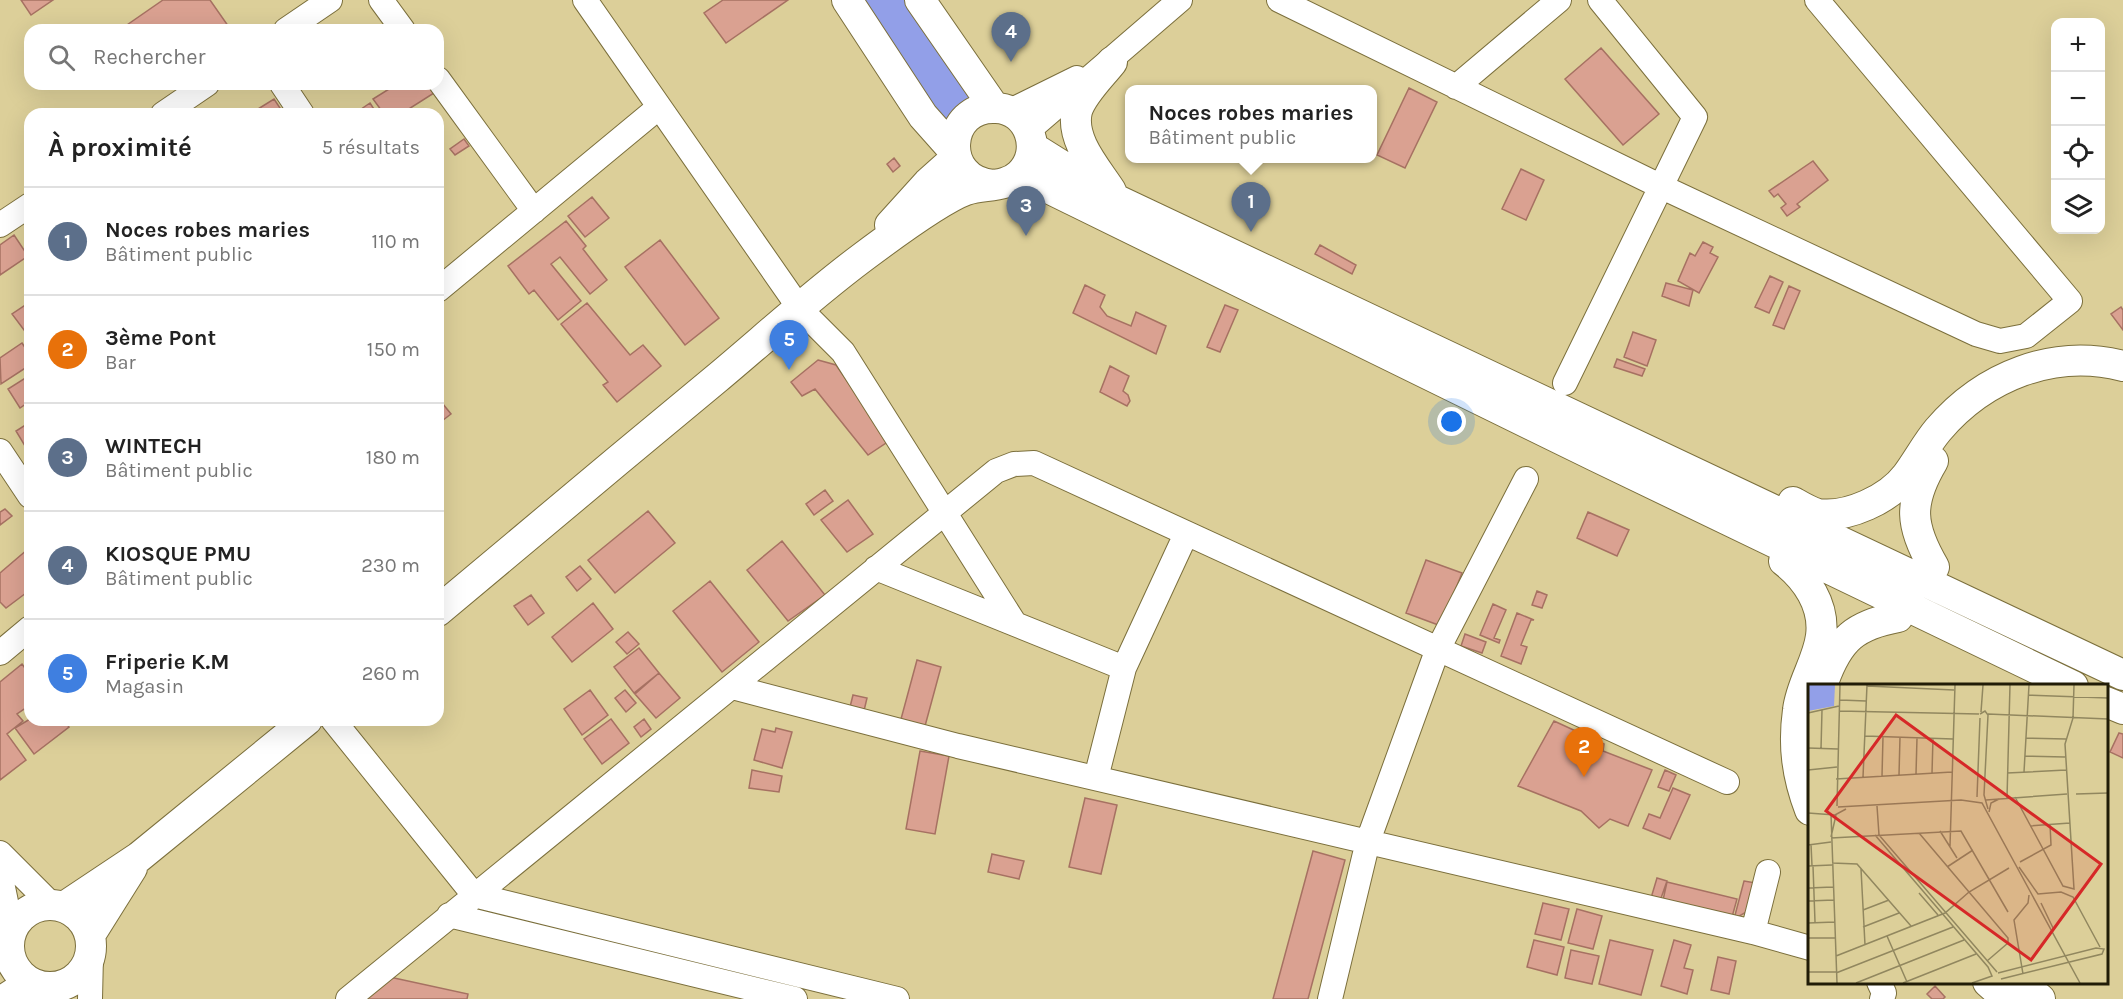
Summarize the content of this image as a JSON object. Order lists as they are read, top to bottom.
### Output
{
  "page": {
    "pins": [
      "4",
      "1",
      "3",
      "5",
      "2"
    ],
    "map_buttons": ["+", "−"],
    "search": "Rechercher",
    "popup": ["Noces robes maries", "Bâtiment public"],
    "heading": ["À proximité", "5 résultats"],
    "list": [
      {
        "mark": "1",
        "name": "Noces robes maries",
        "note": "Bâtiment public",
        "value": "110 m"
      },
      {
        "mark": "2",
        "name": "3ème Pont",
        "note": "Bar",
        "value": "150 m"
      },
      {
        "mark": "3",
        "name": "WINTECH",
        "note": "Bâtiment public",
        "value": "180 m"
      },
      {
        "mark": "4",
        "name": "KIOSQUE PMU",
        "note": "Bâtiment public",
        "value": "230 m"
      },
      {
        "mark": "5",
        "name": "Friperie K.M",
        "note": "Magasin",
        "value": "260 m"
      }
    ]
  }
}
